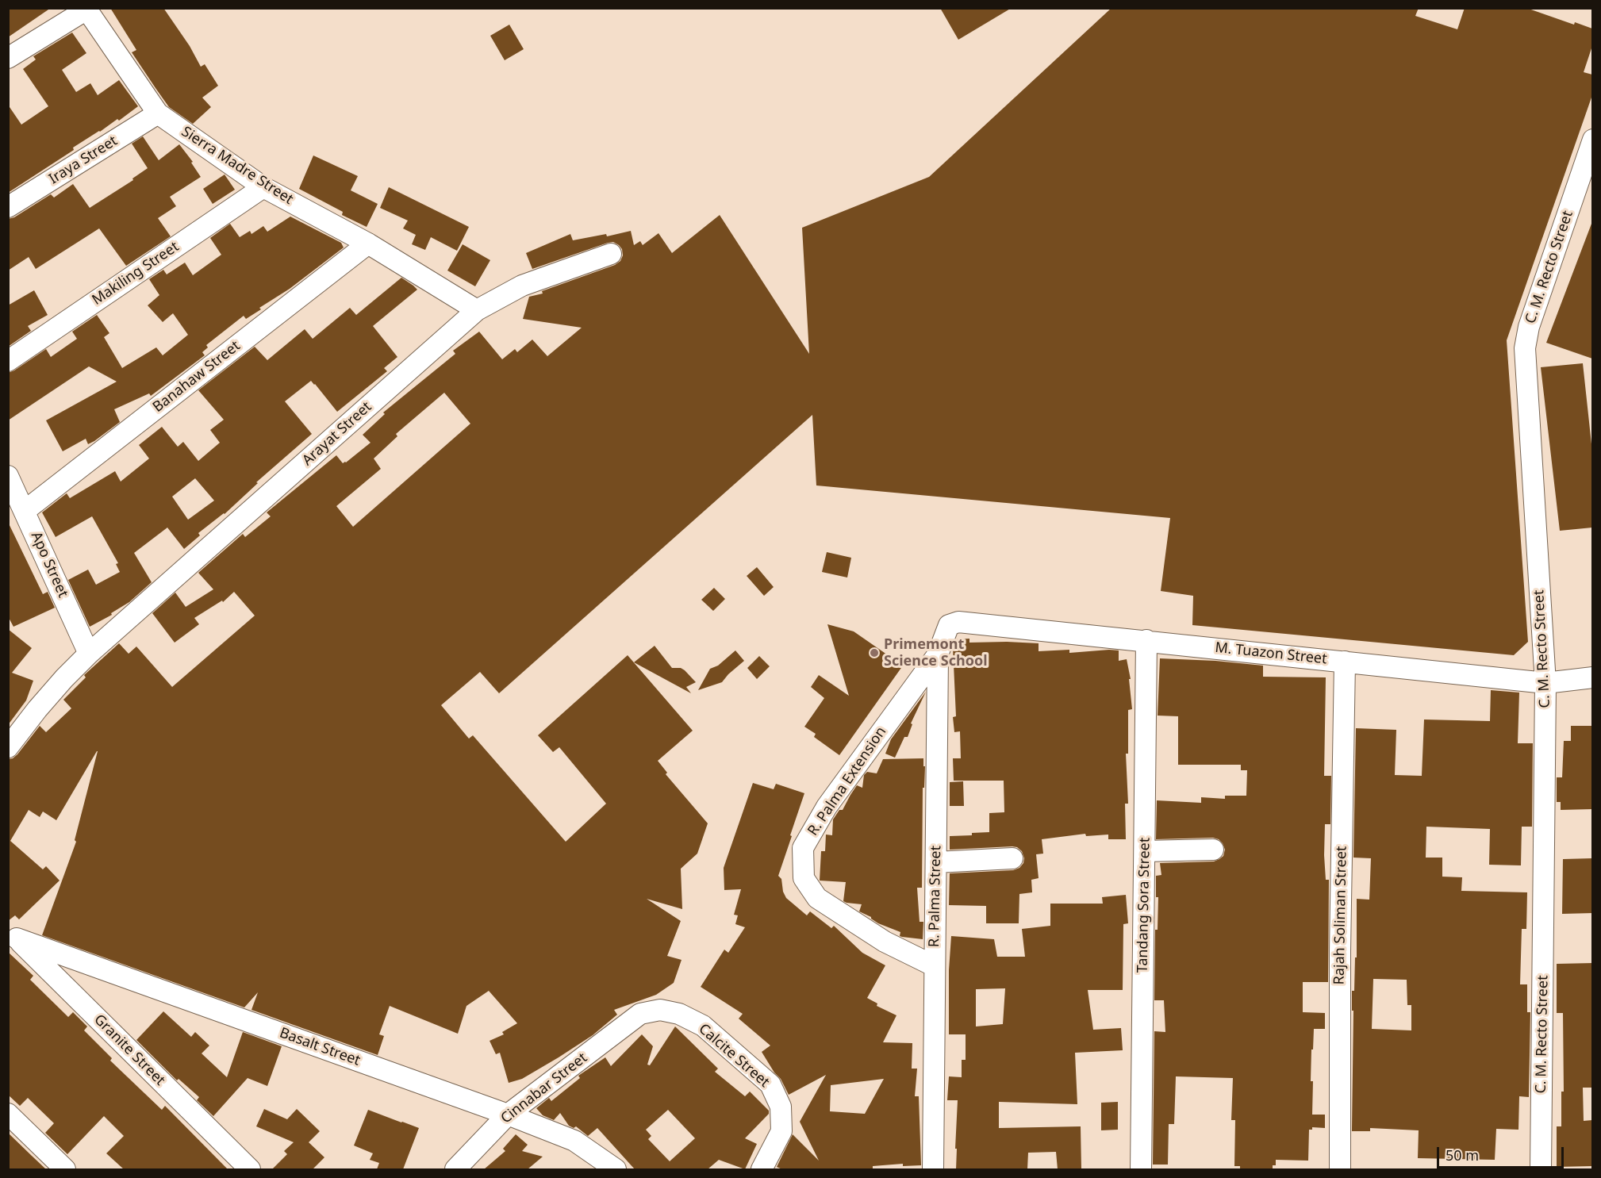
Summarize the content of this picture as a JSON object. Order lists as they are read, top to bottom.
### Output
{
  "streets": {
    "street": [
      "Iraya Street",
      "Sierra Madre Street",
      "C. M. Recto Street",
      "Makiling Street",
      "Banahaw Street",
      "Arayat Street",
      "Apo Street",
      "M. Tuazon Street",
      "R. Palma Extension",
      "R. Palma Street",
      "Tandang Sora Street",
      "Rajah Soliman Street",
      "Basalt Street",
      "Granite Street",
      "Calcite Street",
      "Cinnabar Street"
    ]
  },
  "crossings": [
    ["Iraya Street", "Sierra Madre Street"],
    ["Sierra Madre Street", "Makiling Street"],
    ["Sierra Madre Street", "Banahaw Street"],
    ["Sierra Madre Street", "Arayat Street"],
    ["C. M. Recto Street", "M. Tuazon Street"],
    ["Banahaw Street", "Apo Street"],
    ["Arayat Street", "Apo Street"],
    ["M. Tuazon Street", "R. Palma Street"],
    ["M. Tuazon Street", "Tandang Sora Street"],
    ["M. Tuazon Street", "Rajah Soliman Street"],
    ["R. Palma Extension", "R. Palma Street"],
    ["Basalt Street", "Granite Street"],
    ["Basalt Street", "Cinnabar Street"],
    ["Calcite Street", "Cinnabar Street"]
  ],
  "places": ["Primemont Science School"],
  "scale_bar": "50 m"
}
